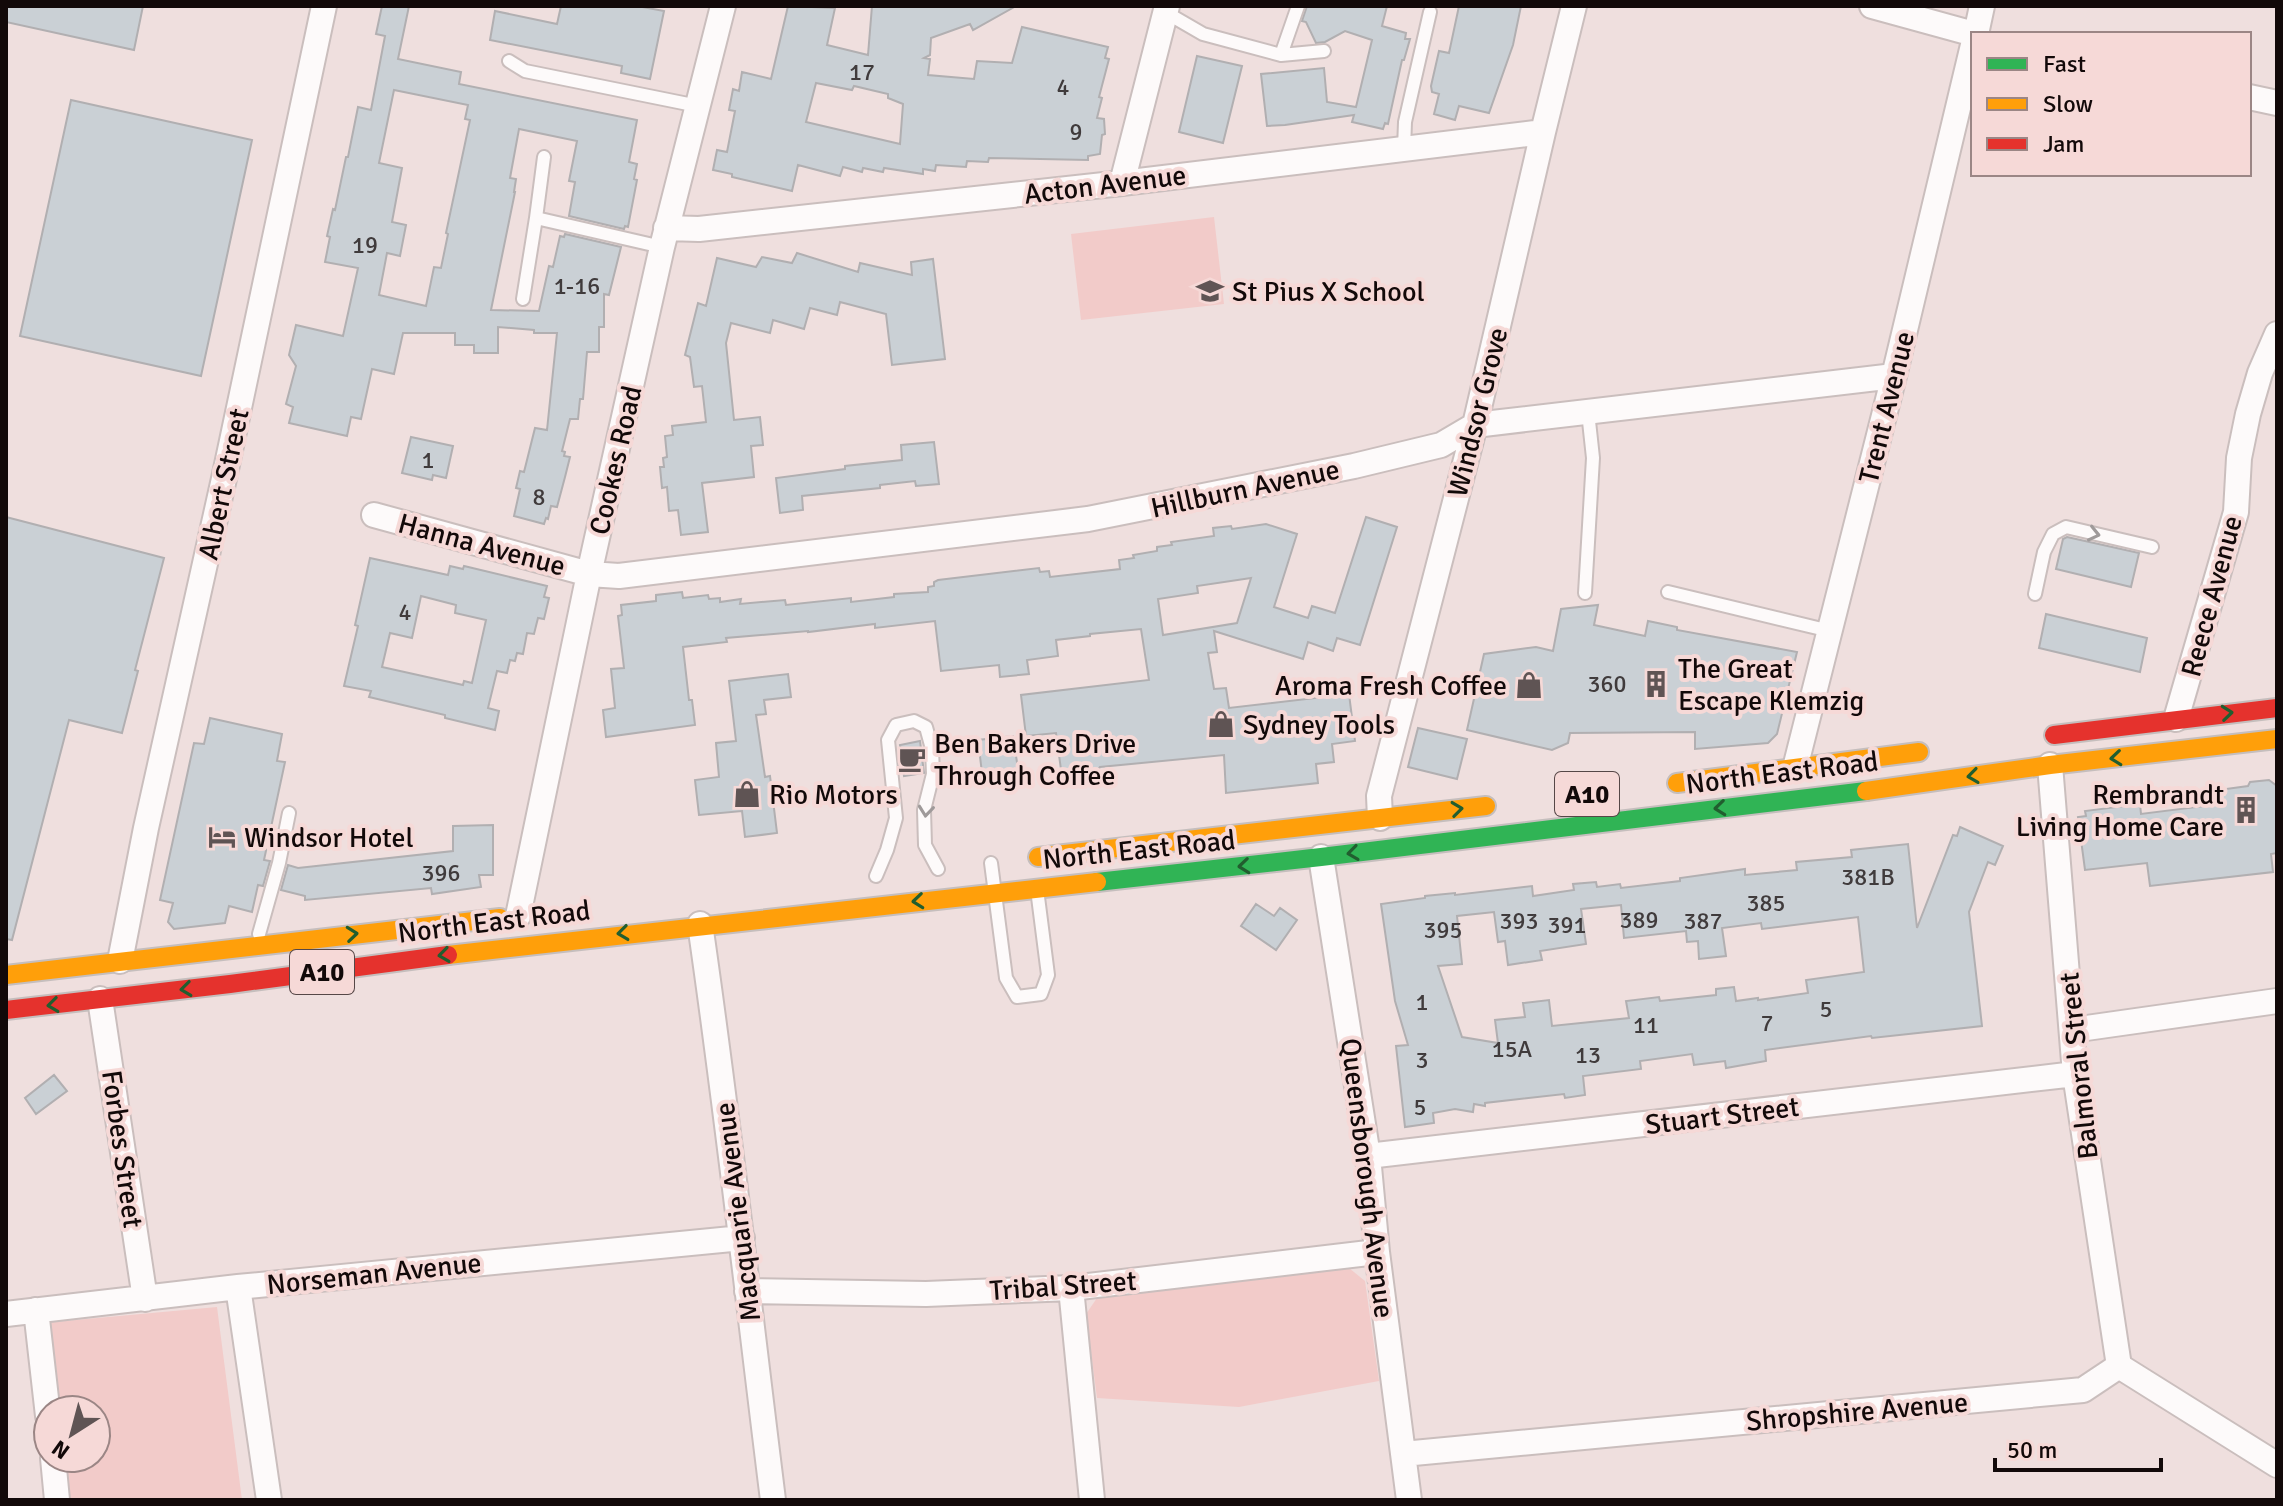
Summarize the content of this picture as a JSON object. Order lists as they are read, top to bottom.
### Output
{
  "streets": {
    "highway": ["North East Road", "A10"],
    "street": [
      "Acton Avenue",
      "Trent Avenue",
      "Windsor Grove",
      "Cookes Road",
      "Albert Street",
      "Hillburn Avenue",
      "Hanna Avenue",
      "Reece Avenue",
      "Balmoral Street",
      "Stuart Street",
      "Forbes Street",
      "Queensborough Avenue",
      "Macquarie Avenue",
      "Norseman Avenue",
      "Tribal Street",
      "Shropshire Avenue"
    ]
  },
  "crossings": [
    ["Acton Avenue", "Windsor Grove"],
    ["Acton Avenue", "Cookes Road"],
    ["Trent Avenue", "Hillburn Avenue"],
    ["Trent Avenue", "North East Road"],
    ["Windsor Grove", "Hillburn Avenue"],
    ["Windsor Grove", "North East Road"],
    ["Cookes Road", "Hillburn Avenue"],
    ["Cookes Road", "Hanna Avenue"],
    ["Cookes Road", "North East Road"],
    ["Albert Street", "North East Road"],
    ["Hillburn Avenue", "Hanna Avenue"],
    ["North East Road", "Balmoral Street"],
    ["North East Road", "Forbes Street"],
    ["North East Road", "Queensborough Avenue"],
    ["North East Road", "Macquarie Avenue"],
    ["Balmoral Street", "Stuart Street"],
    ["Balmoral Street", "Shropshire Avenue"],
    ["Stuart Street", "Queensborough Avenue"],
    ["Forbes Street", "Norseman Avenue"],
    ["Queensborough Avenue", "Tribal Street"],
    ["Queensborough Avenue", "Shropshire Avenue"],
    ["Macquarie Avenue", "Norseman Avenue"],
    ["Macquarie Avenue", "Tribal Street"]
  ],
  "places": {
    "school or university": ["St Pius X School"],
    "building": ["The Great Escape Klemzig", "Rembrandt Living Home Care"],
    "shop": ["Aroma Fresh Coffee", "Sydney Tools", "Rio Motors"],
    "cafe": ["Ben Bakers Drive Through Coffee"],
    "hotel": ["Windsor Hotel"]
  },
  "house_numbers": [
    "17",
    "4",
    "9",
    "19",
    "1-16",
    "1",
    "8",
    "4",
    "360",
    "396",
    "381B",
    "385",
    "389",
    "393",
    "387",
    "391",
    "395",
    "1",
    "5",
    "7",
    "11",
    "15A",
    "13",
    "3",
    "5"
  ],
  "legend": ["Fast", "Slow", "Jam"],
  "scale_bar": "50 m",
  "north": "bottom left"
}
